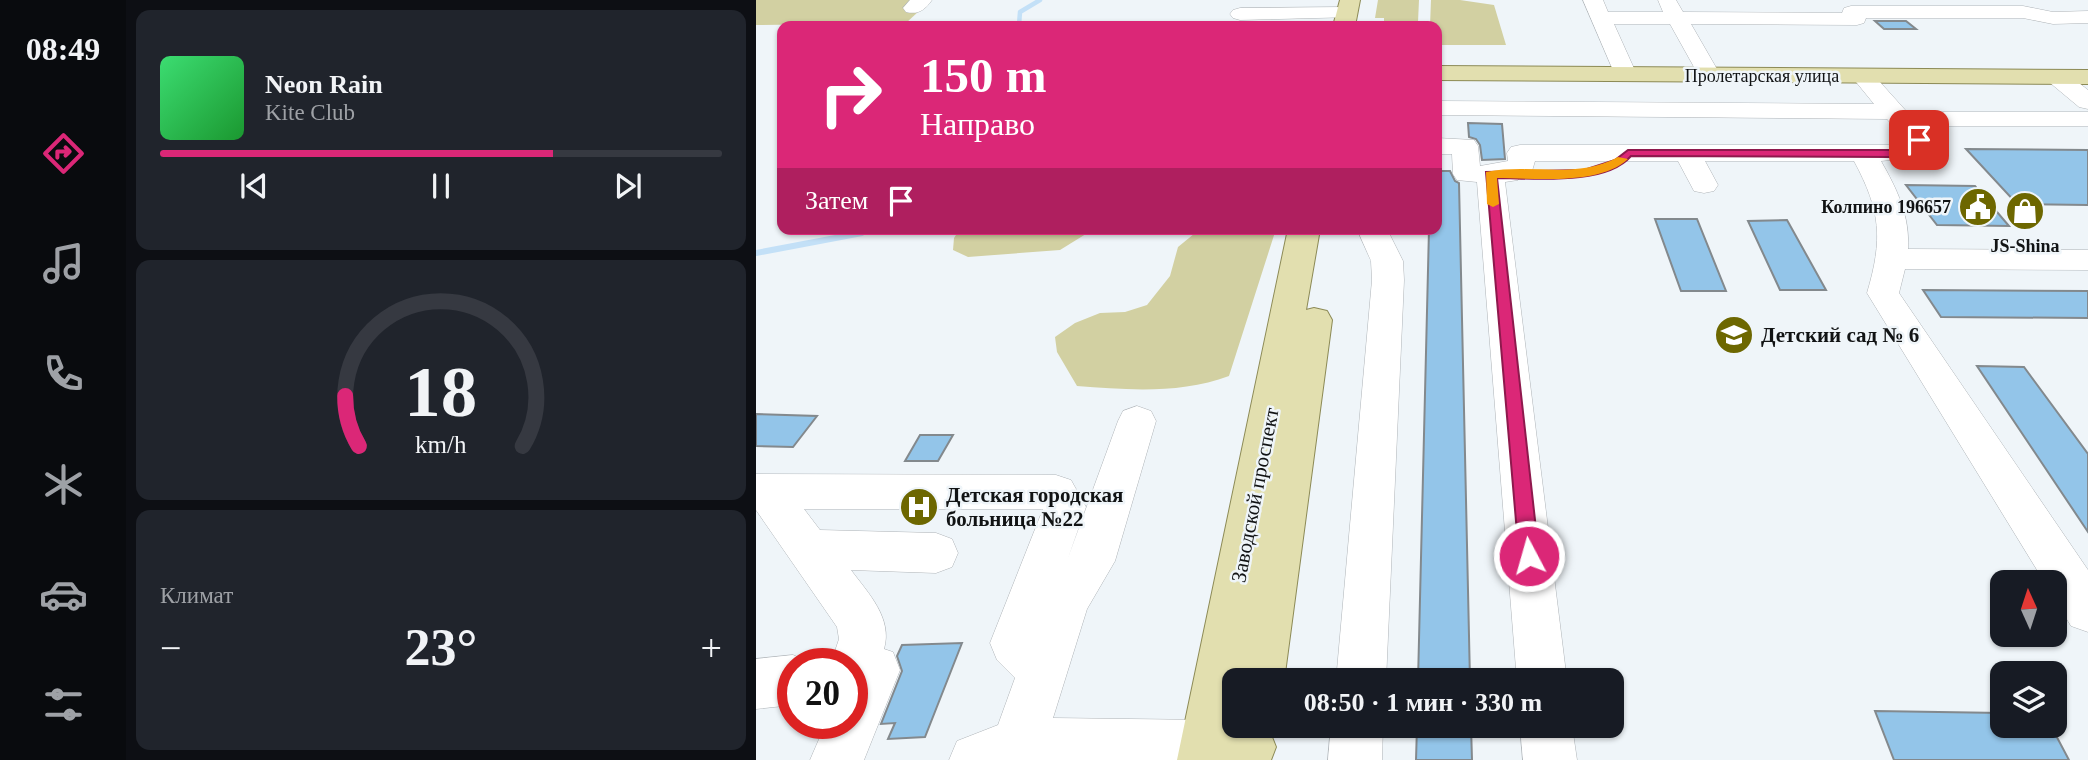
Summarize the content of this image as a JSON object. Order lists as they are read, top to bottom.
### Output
{
  "streets": {
    "main road": ["Пролетарская улица", "Заводской проспект"]
  },
  "places": {
    "public building": ["Колпино 196657"],
    "shop": ["JS-Shina"],
    "school or university": ["Детский сад № 6"],
    "hospital": ["Детская городская больница №22"]
  },
  "north": "top",
  "page": {
    "tabs": "08:49",
    "turn": ["150 m", "Направо"],
    "song": ["Neon Rain", "Kite Club"],
    "then": "Затем",
    "tile": "Климат",
    "heat": ["−", "23°", "+"],
    "limit": "20",
    "trip": "08:50 · 1 мин · 330 m",
    "gauge": ["18", "km/h"]
  }
}
